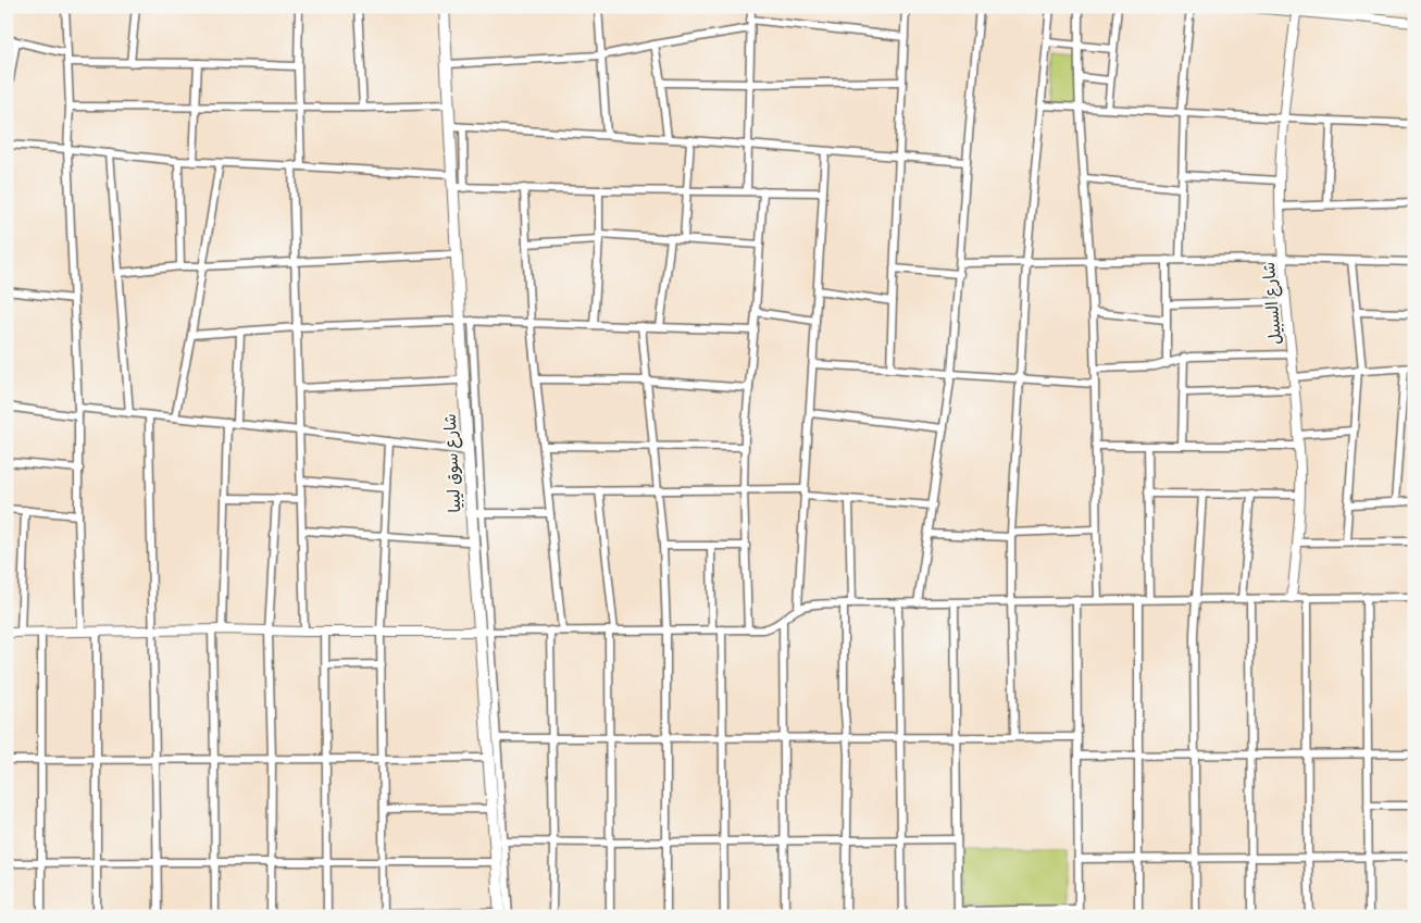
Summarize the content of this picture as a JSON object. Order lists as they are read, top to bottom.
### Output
{
  "streets": {
    "main road": ["شارع سوق ليبيا"],
    "street": ["شارع السبيل"]
  }
}
